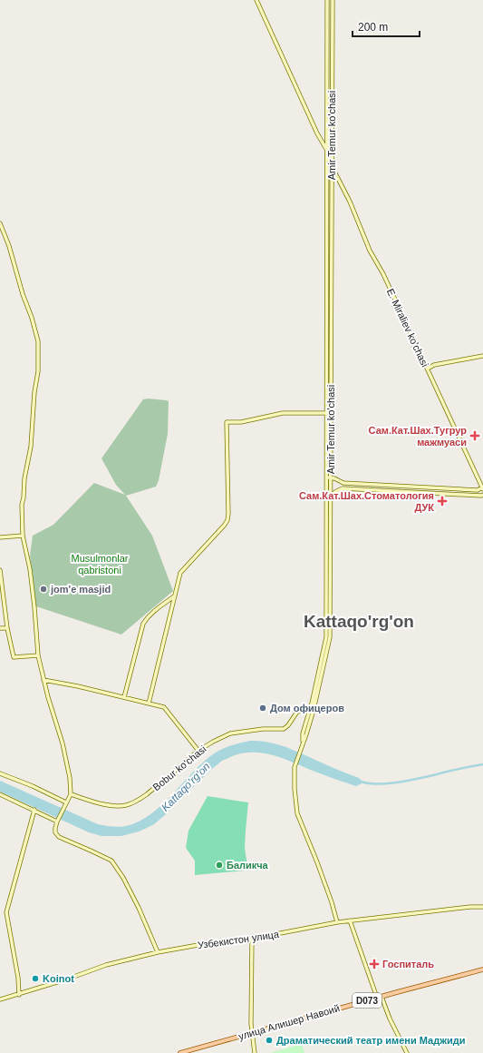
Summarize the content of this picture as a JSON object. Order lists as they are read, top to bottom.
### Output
{
  "streets": {
    "main road": ["D073", "улица Алишер Навоий"],
    "street": [
      "Amir Temur ko'chasi",
      "E. Miraliev ko'chasi",
      "Bobur ko'chasi",
      "Узбекистон улица"
    ]
  },
  "crossings": [
    ["Amir Temur ko'chasi", "E. Miraliev ko'chasi"],
    ["Amir Temur ko'chasi", "Bobur ko'chasi"]
  ],
  "districts": ["Kattaqo'rg'on"],
  "water": ["Kattaqo'rg'on"],
  "parks": ["Musulmonlar qabristoni"],
  "places": {
    "health": ["Сам.Кат.Шах.Тугрур мажмуаси", "Сам.Кат.Шах.Стоматология ДУК", "Госпиталь"],
    "other": [
      "jom'e masjid",
      "Дом офицеров",
      "Баликча",
      "Koinot",
      "Драматический театр имени Маджиди"
    ]
  },
  "scale_bar": "200 m"
}
